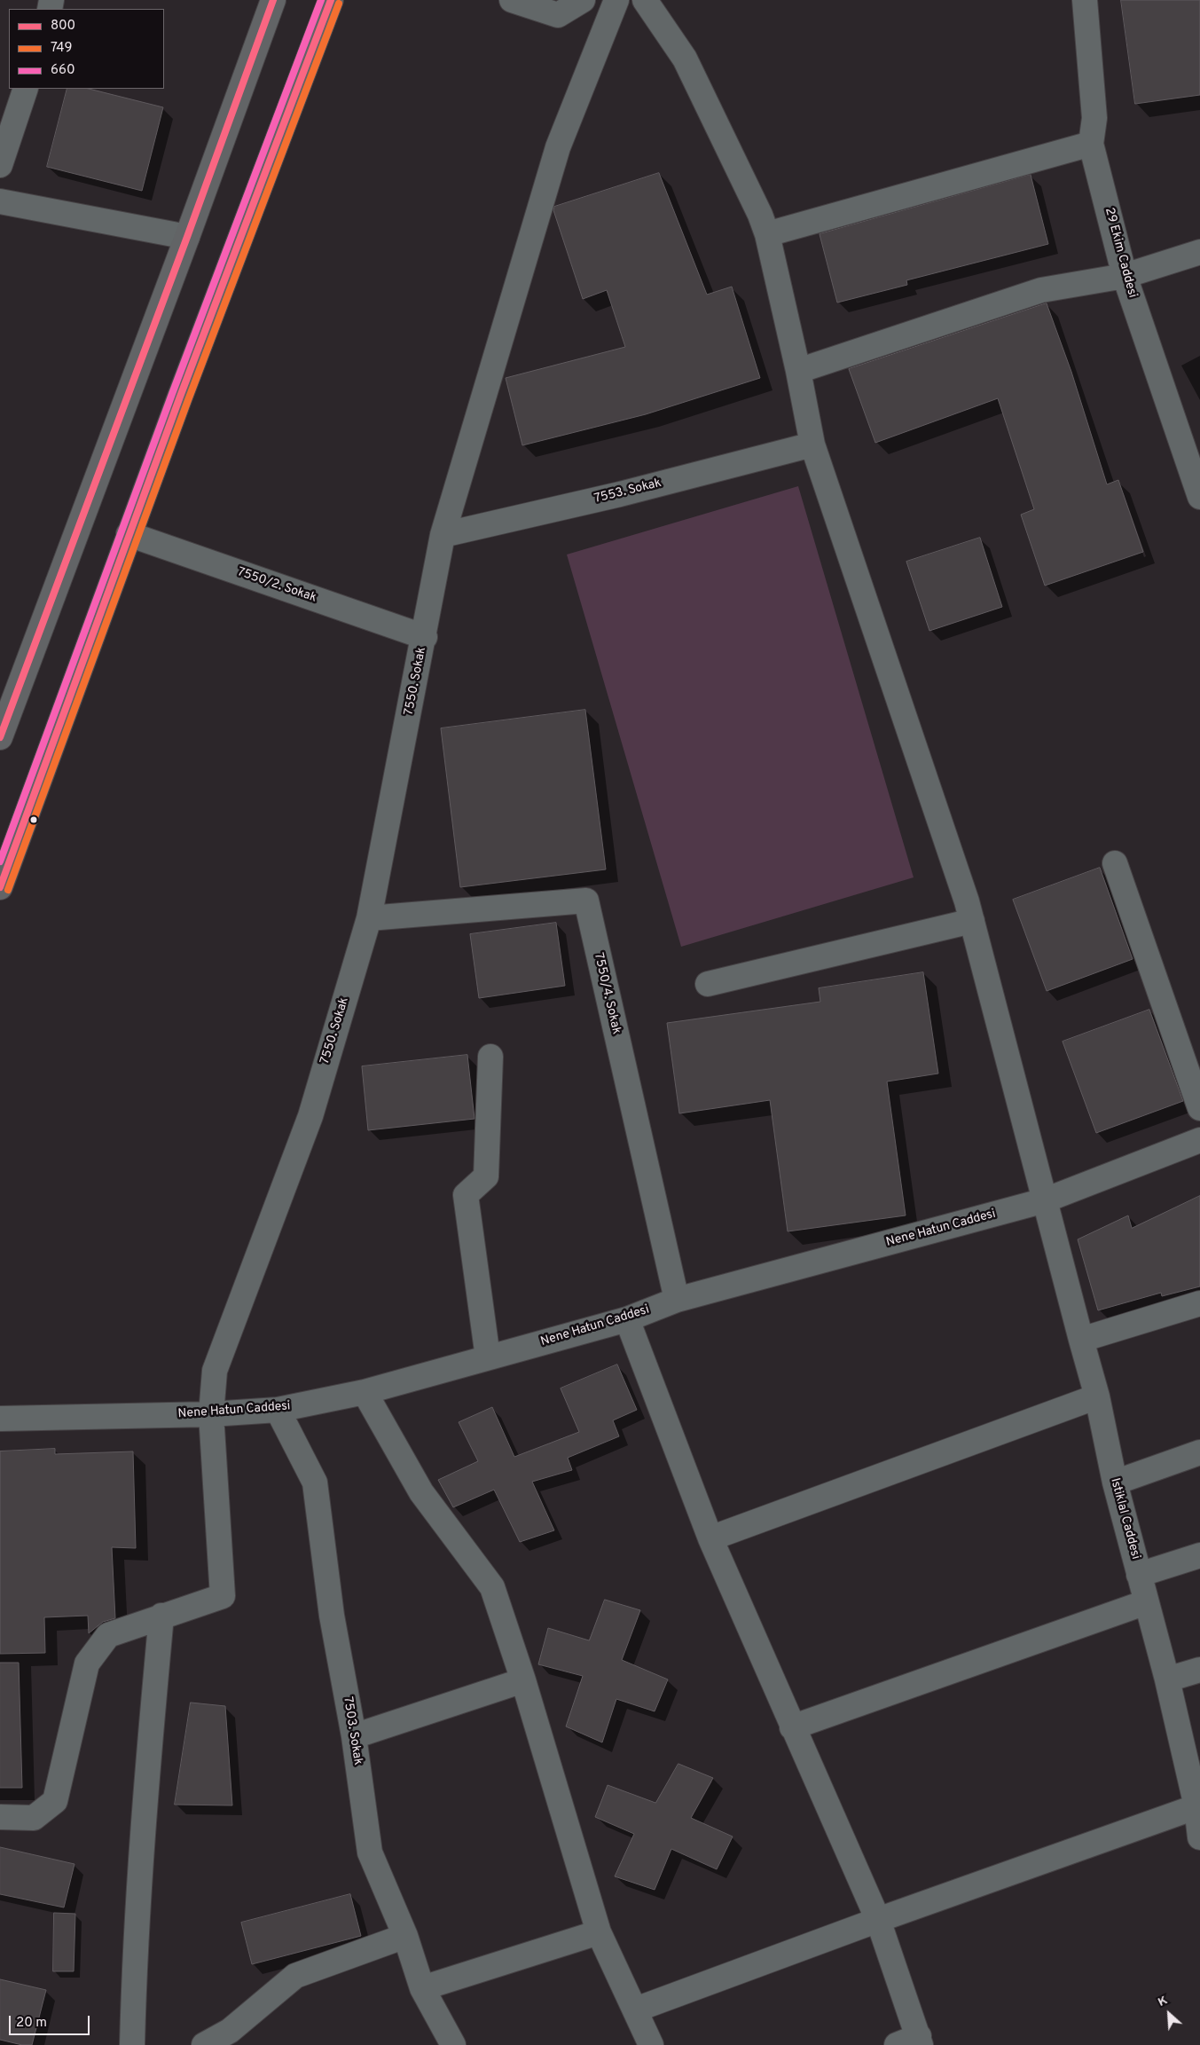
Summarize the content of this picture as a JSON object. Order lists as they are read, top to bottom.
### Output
{
  "streets": {
    "street": [
      "29 Ekim Caddesi",
      "7553. Sokak",
      "7550/2. Sokak",
      "7550. Sokak",
      "7550/4. Sokak",
      "Nene Hatun Caddesi",
      "Istiklal Caddesi",
      "7503. Sokak"
    ]
  },
  "crossings": [
    ["7553. Sokak", "7550. Sokak"],
    ["7553. Sokak", "Istiklal Caddesi"],
    ["7550/2. Sokak", "7550. Sokak"],
    ["7550. Sokak", "7550/4. Sokak"],
    ["7550. Sokak", "Nene Hatun Caddesi"],
    ["7550/4. Sokak", "Nene Hatun Caddesi"],
    ["Nene Hatun Caddesi", "Istiklal Caddesi"],
    ["Nene Hatun Caddesi", "7503. Sokak"]
  ],
  "lines": ["transit line 800", "transit line 660", "transit line 749"],
  "legend": ["800", "749", "660"],
  "scale_bar": "20 m",
  "north": "top left"
}
